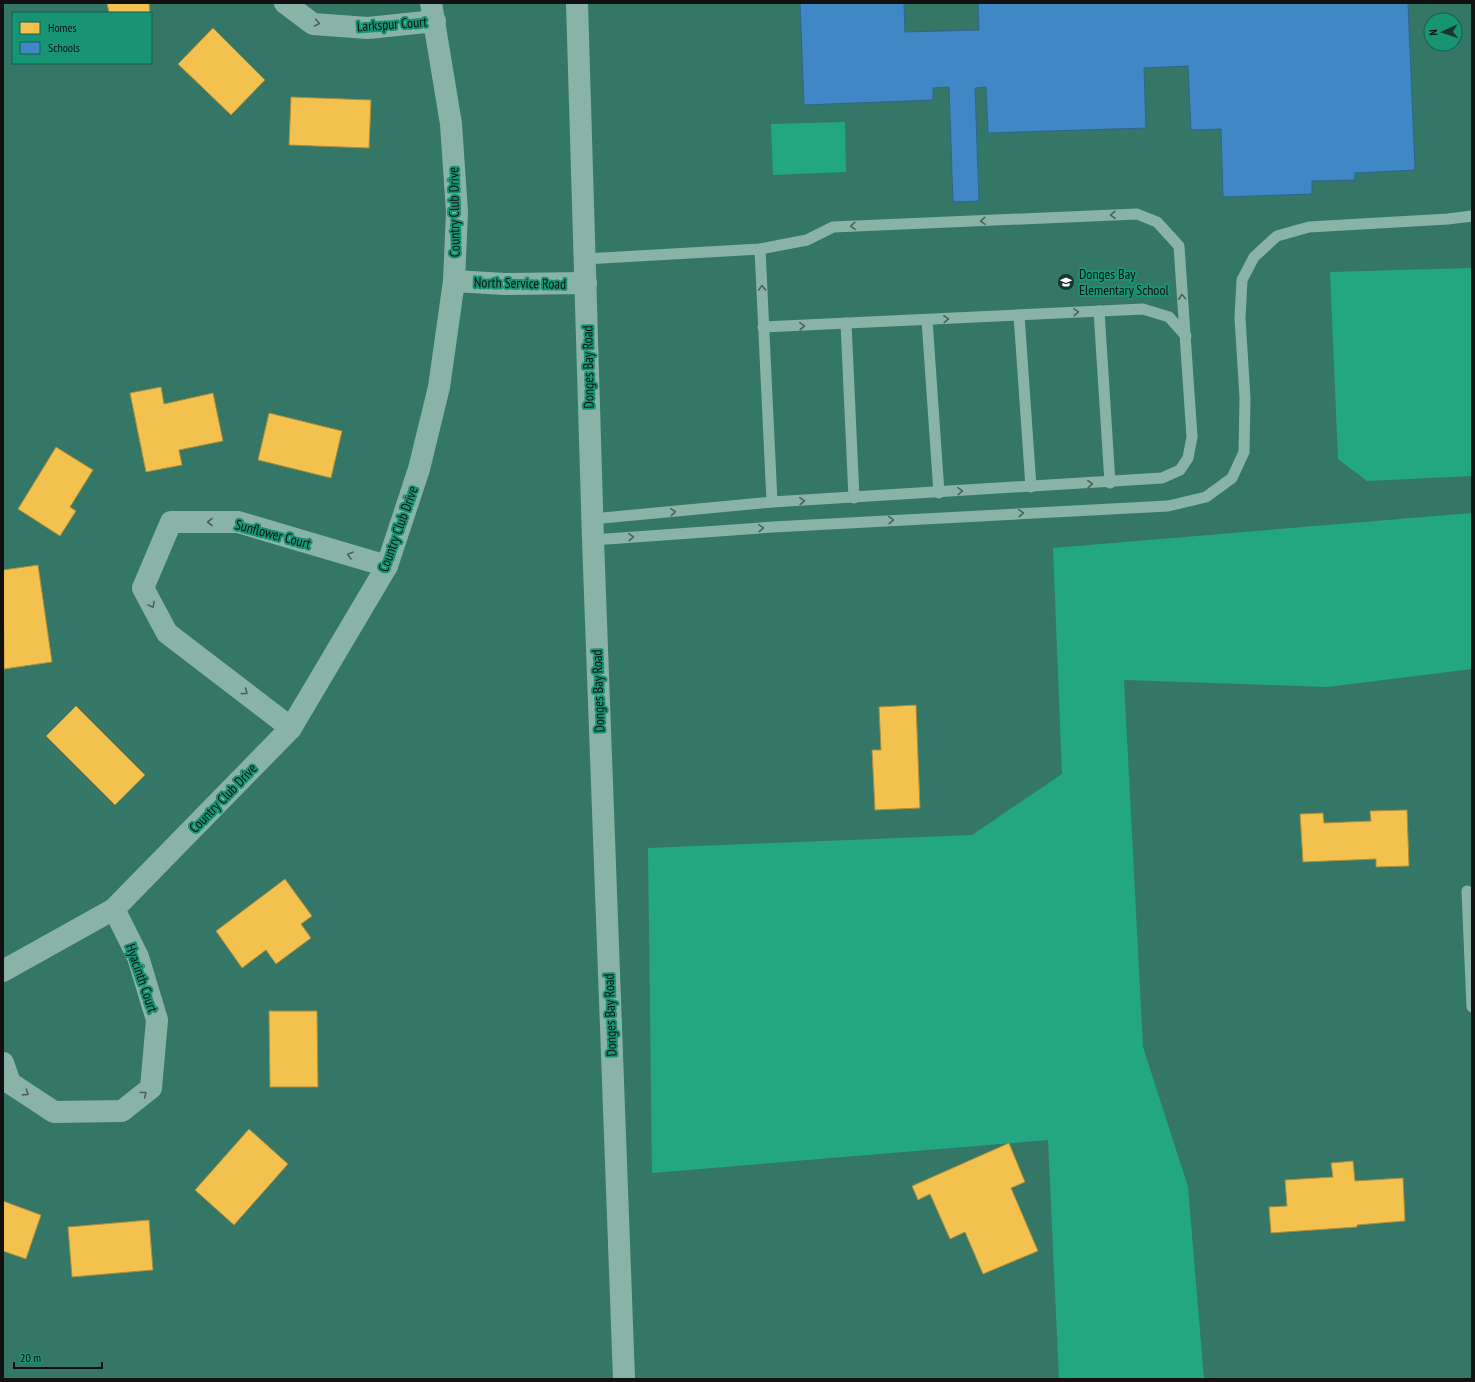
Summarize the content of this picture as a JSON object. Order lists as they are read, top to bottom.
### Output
{
  "streets": {
    "street": [
      "Larkspur Court",
      "Country Club Drive",
      "North Service Road",
      "Donges Bay Road",
      "Sunflower Court",
      "Hyacinth Court"
    ]
  },
  "crossings": [
    ["Larkspur Court", "Country Club Drive"],
    ["Country Club Drive", "North Service Road"],
    ["Country Club Drive", "Sunflower Court"],
    ["Country Club Drive", "Hyacinth Court"],
    ["North Service Road", "Donges Bay Road"]
  ],
  "one_way": ["Larkspur Court"],
  "places": {
    "school or university": ["Donges Bay Elementary School"]
  },
  "legend": ["Homes", "Schools"],
  "scale_bar": "20 m",
  "north": "left"
}
